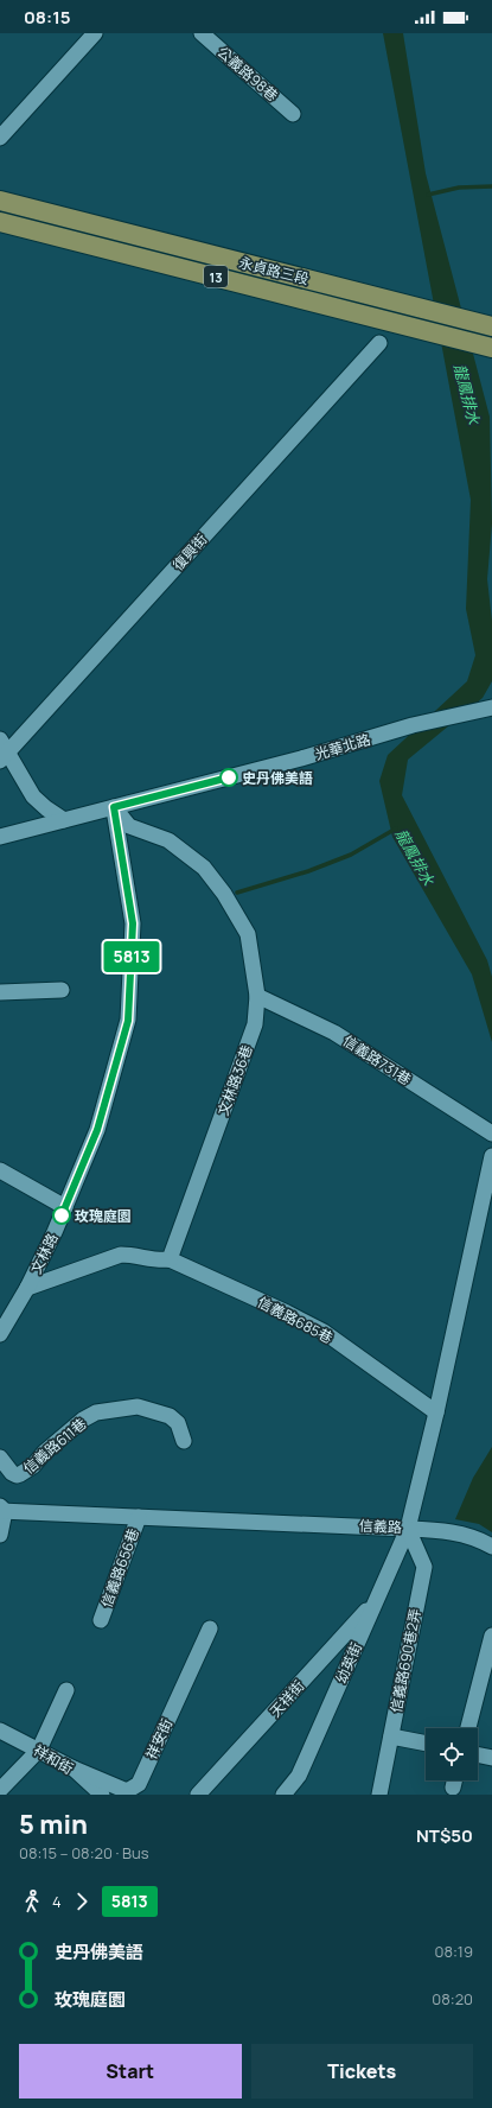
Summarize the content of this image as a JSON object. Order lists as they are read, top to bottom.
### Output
{
  "streets": {
    "main road": ["永貞路三段", "13"],
    "street": [
      "公義路98巷",
      "復興街",
      "光華北路",
      "信義路731巷",
      "文林路36巷",
      "文林路",
      "信義路685巷",
      "信義路611巷",
      "信義路",
      "信義路656巷",
      "信義路690巷2弄",
      "幼英街",
      "天祥街",
      "祥安街",
      "祥和街"
    ]
  },
  "crossings": [
    ["光華北路", "文林路36巷"],
    ["光華北路", "文林路"],
    ["信義路731巷", "文林路36巷"],
    ["文林路36巷", "文林路"],
    ["文林路36巷", "信義路685巷"],
    ["信義路685巷", "信義路"],
    ["信義路", "信義路656巷"],
    ["信義路", "信義路690巷2弄"],
    ["信義路", "幼英街"],
    ["信義路690巷2弄", "幼英街"],
    ["幼英街", "天祥街"],
    ["祥安街", "祥和街"]
  ],
  "water": ["龍鳳排水"],
  "places": ["史丹佛美語", "玫瑰庭園"],
  "lines": ["bus line 5813"],
  "page": {
    "status": "08:15",
    "on_map": "5813",
    "heading": ["5 min", "08:15 – 08:20 · Bus", "NT$50"],
    "legs": ["4", "5813"],
    "list": [
      {
        "name": "史丹佛美語",
        "value": "08:19"
      },
      {
        "name": "玫瑰庭園",
        "value": "08:20"
      }
    ],
    "buttons": ["Start", "Tickets"]
  }
}
